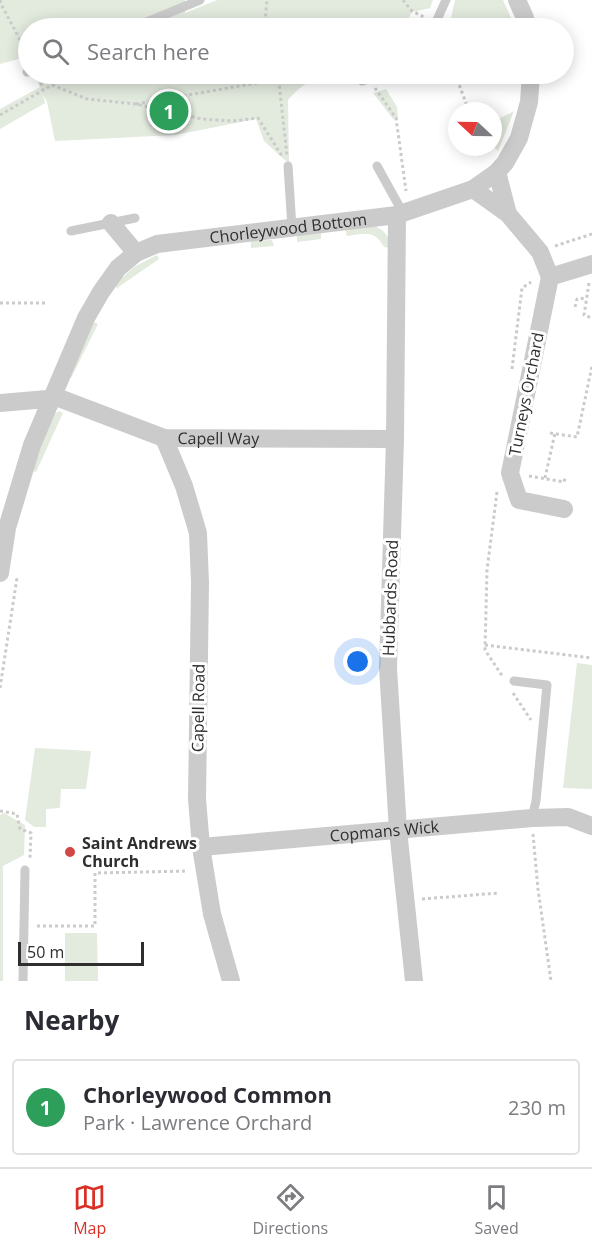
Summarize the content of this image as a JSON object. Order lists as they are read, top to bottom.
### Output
{
  "streets": {
    "street": [
      "Chorleywood Bottom",
      "Turneys Orchard",
      "Capell Way",
      "Hubbards Road",
      "Capell Road",
      "Copmans Wick"
    ]
  },
  "crossings": [
    ["Chorleywood Bottom", "Capell Way"],
    ["Chorleywood Bottom", "Hubbards Road"],
    ["Capell Way", "Hubbards Road"],
    ["Capell Way", "Capell Road"],
    ["Hubbards Road", "Copmans Wick"],
    ["Capell Road", "Copmans Wick"]
  ],
  "places": ["Saint Andrews Church"],
  "scale_bar": "50 m",
  "north": "left",
  "page": {
    "search": "Search here",
    "pins": "1",
    "scale": "50 m",
    "heading": "Nearby",
    "list": [
      {
        "mark": "1",
        "name": "Chorleywood Common",
        "note": "Park · Lawrence Orchard",
        "value": "230 m"
      }
    ],
    "nav": ["Map", "Directions", "Saved"]
  }
}
